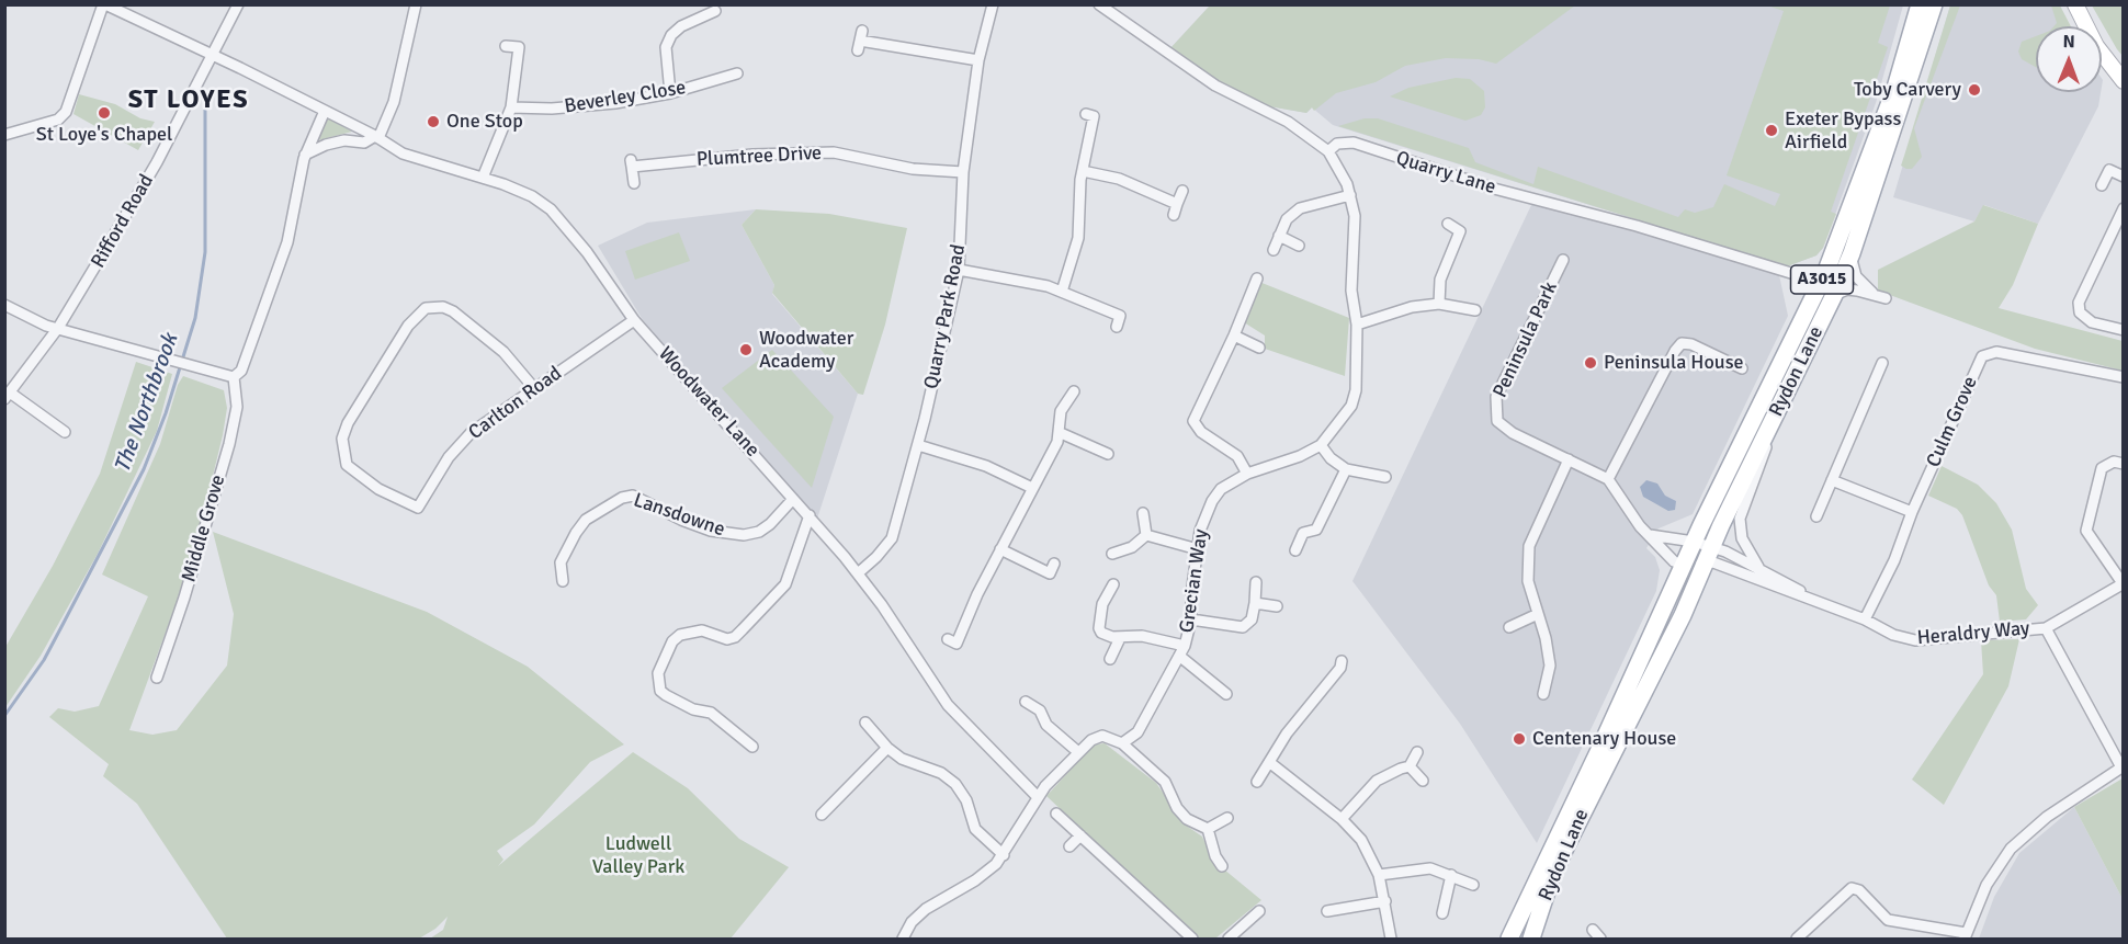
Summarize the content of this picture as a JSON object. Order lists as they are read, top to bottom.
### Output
{
  "streets": {
    "main road": ["A3015", "Rydon Lane"],
    "street": [
      "Beverley Close",
      "Plumtree Drive",
      "Quarry Lane",
      "Rifford Road",
      "Quarry Park Road",
      "Peninsula Park",
      "Woodwater Lane",
      "Carlton Road",
      "Culm Grove",
      "Lansdowne",
      "Middle Grove",
      "Grecian Way",
      "Heraldry Way"
    ]
  },
  "crossings": [
    ["Plumtree Drive", "Quarry Park Road"],
    ["Quarry Lane", "Rydon Lane"],
    ["Quarry Lane", "Grecian Way"],
    ["Rifford Road", "Woodwater Lane"],
    ["Quarry Park Road", "Woodwater Lane"],
    ["Peninsula Park", "Rydon Lane"],
    ["Rydon Lane", "Heraldry Way"],
    ["Woodwater Lane", "Carlton Road"],
    ["Woodwater Lane", "Lansdowne"],
    ["Culm Grove", "Heraldry Way"]
  ],
  "districts": ["ST LOYES"],
  "water": ["The Northbrook"],
  "parks": ["Ludwell Valley Park"],
  "places": [
    "Toby Carvery",
    "St Loye's Chapel",
    "One Stop",
    "Exeter Bypass Airfield",
    "Woodwater Academy",
    "Peninsula House",
    "Centenary House"
  ],
  "north": "top"
}
